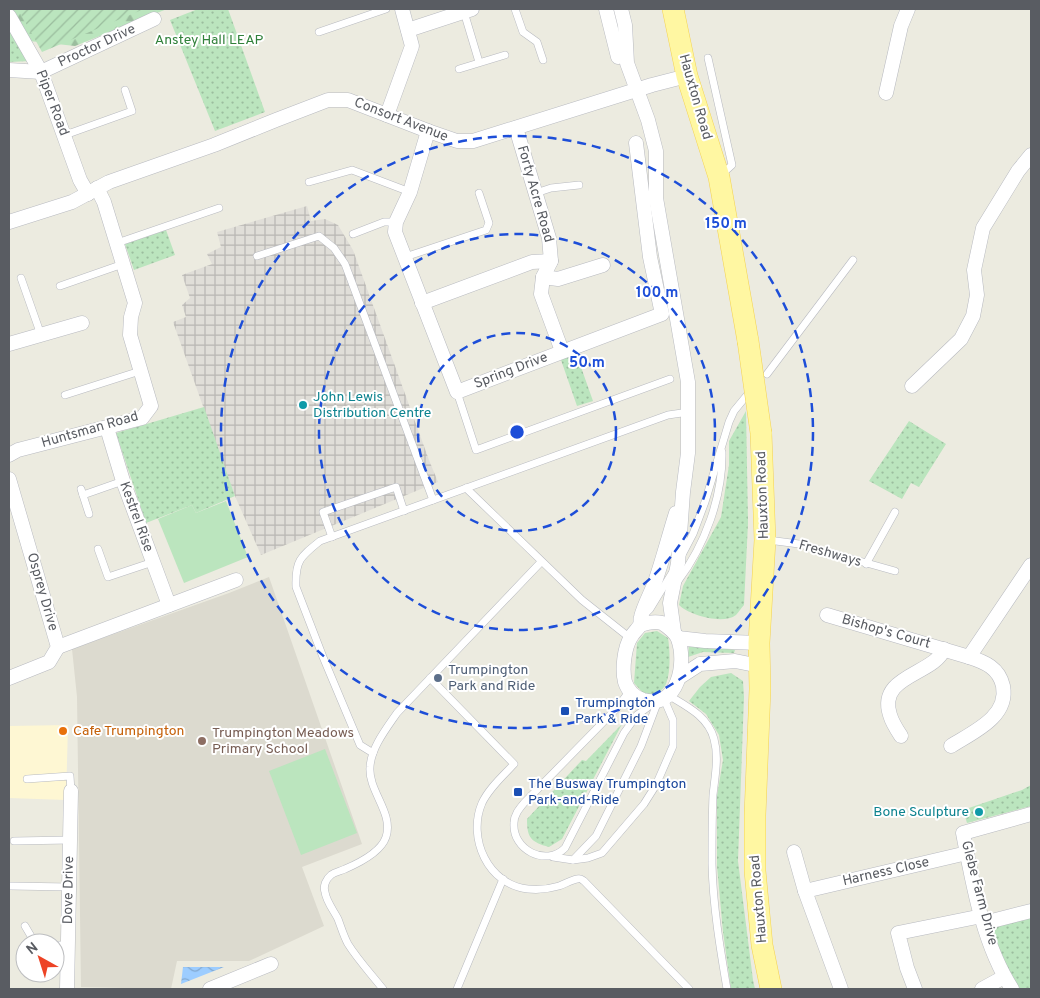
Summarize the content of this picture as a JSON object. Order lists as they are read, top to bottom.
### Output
{
  "streets": {
    "main road": ["Hauxton Road"],
    "street": [
      "Proctor Drive",
      "Piper Road",
      "Consort Avenue",
      "Forty Acre Road",
      "Spring Drive",
      "Huntsman Road",
      "Kestrel Rise",
      "Osprey Drive",
      "Bishop's Court",
      "Harness Close",
      "Dove Drive",
      "Glebe Farm Drive"
    ],
    "lane": ["Freshways"]
  },
  "crossings": [
    ["Proctor Drive", "Piper Road"],
    ["Hauxton Road", "Consort Avenue"],
    ["Hauxton Road", "Freshways"],
    ["Piper Road", "Consort Avenue"],
    ["Piper Road", "Huntsman Road"],
    ["Consort Avenue", "Forty Acre Road"],
    ["Consort Avenue", "Huntsman Road"],
    ["Forty Acre Road", "Spring Drive"],
    ["Huntsman Road", "Kestrel Rise"],
    ["Harness Close", "Glebe Farm Drive"]
  ],
  "parks": ["Anstey Hall LEAP"],
  "places": {
    "other": [
      "John Lewis Distribution Centre",
      "Trumpington Park and Ride",
      "Cafe Trumpington",
      "Trumpington Meadows Primary School",
      "Bone Sculpture"
    ],
    "transit": ["Trumpington Park & Ride", "The Busway Trumpington Park-and-Ride"]
  },
  "north": "top left",
  "rings": ["150 m", "100 m", "50 m"]
}
